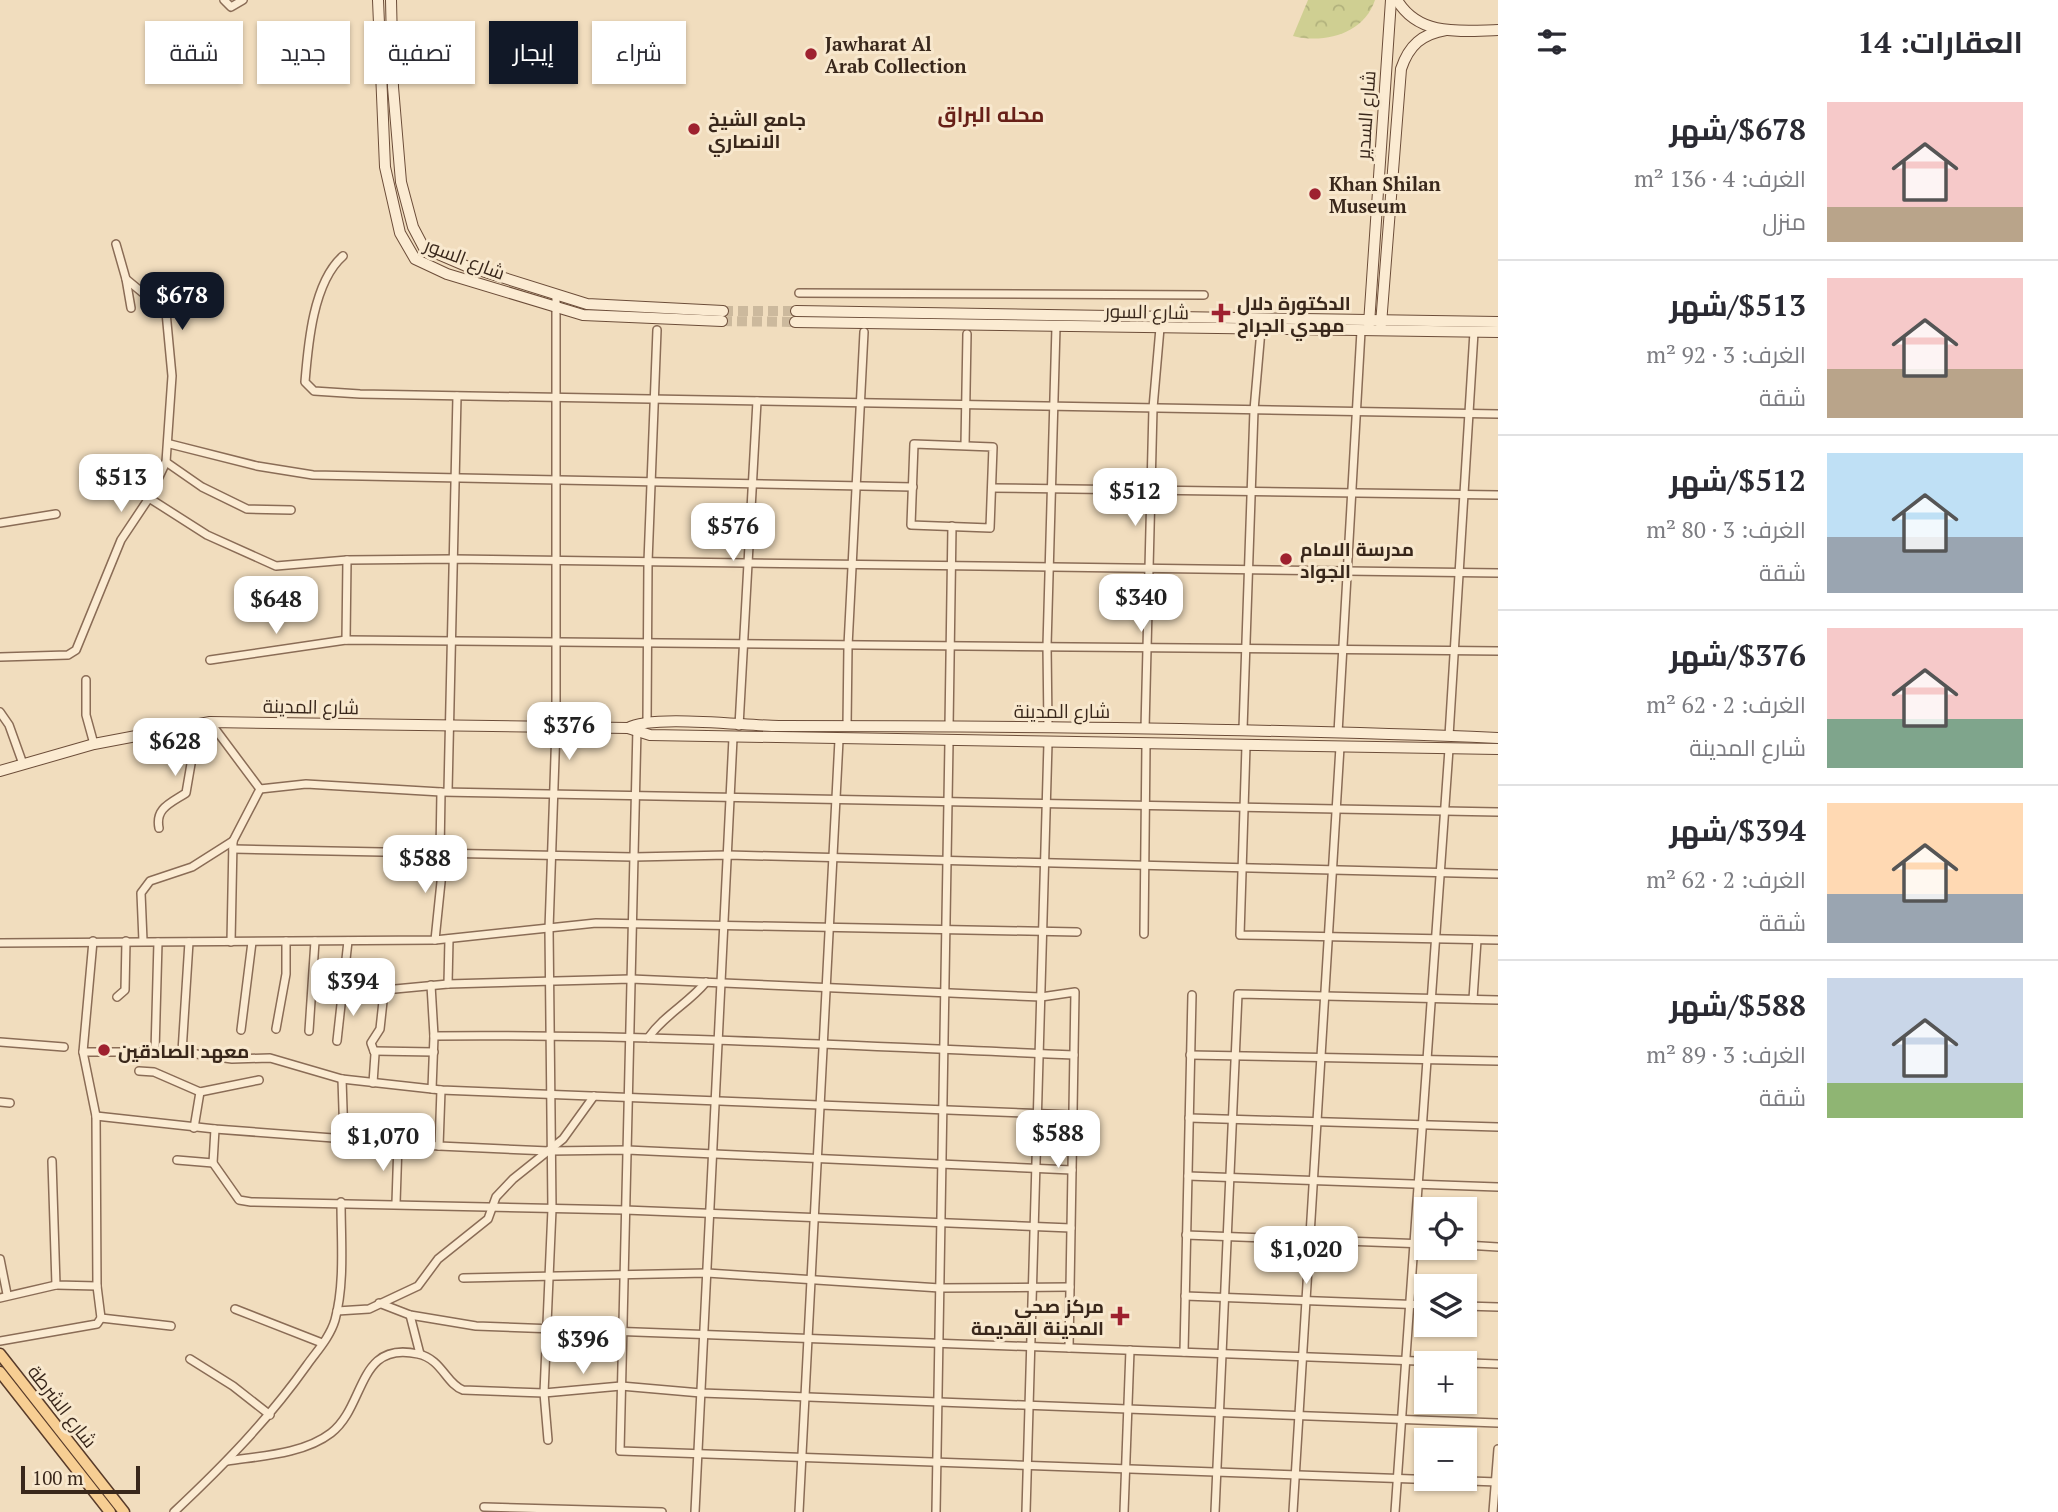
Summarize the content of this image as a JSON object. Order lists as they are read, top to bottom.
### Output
{
  "streets": {
    "main road": [
      "شارع السدير",
      "شارع السور",
      "شارع المدينة",
      "شارع الشرطة"
    ]
  },
  "crossings": [
    ["شارع السدير", "شارع السور"]
  ],
  "districts": ["محله البراق"],
  "places": {
    "other": [
      "Jawharat Al Arab Collection",
      "جامع الشيخ الانصاري",
      "Khan Shilan Museum",
      "مدرسة الامام الجواد",
      "معهد الصادقين"
    ],
    "health": ["الدكتورة دلال مهدي الجراح", "مركز صحي المدينة القديمة"]
  },
  "scale_bar": "100 m",
  "page": {
    "heading": "العقارات: 14",
    "chip": [
      "شراء",
      "إيجار",
      "تصفية",
      "جديد",
      "شقة"
    ],
    "list": [
      {
        "name": "$678/شهر",
        "note": "الغرف: 4 · 136 m² · منزل"
      },
      {
        "name": "$513/شهر",
        "note": "الغرف: 3 · 92 m² · شقة"
      },
      {
        "name": "$512/شهر",
        "note": "الغرف: 3 · 80 m² · شقة"
      },
      {
        "name": "$376/شهر",
        "note": "الغرف: 2 · 62 m² · شارع المدينة"
      },
      {
        "name": "$394/شهر",
        "note": "الغرف: 2 · 62 m² · شقة"
      },
      {
        "name": "$588/شهر",
        "note": "الغرف: 3 · 89 m² · شقة"
      }
    ],
    "price": [
      "$678",
      "$513",
      "$512",
      "$576",
      "$340",
      "$648",
      "$376",
      "$628",
      "$588",
      "$394",
      "$588",
      "$1,070",
      "$1,020",
      "$396"
    ],
    "map_buttons": ["+", "−"],
    "scale": "100 m"
  }
}
